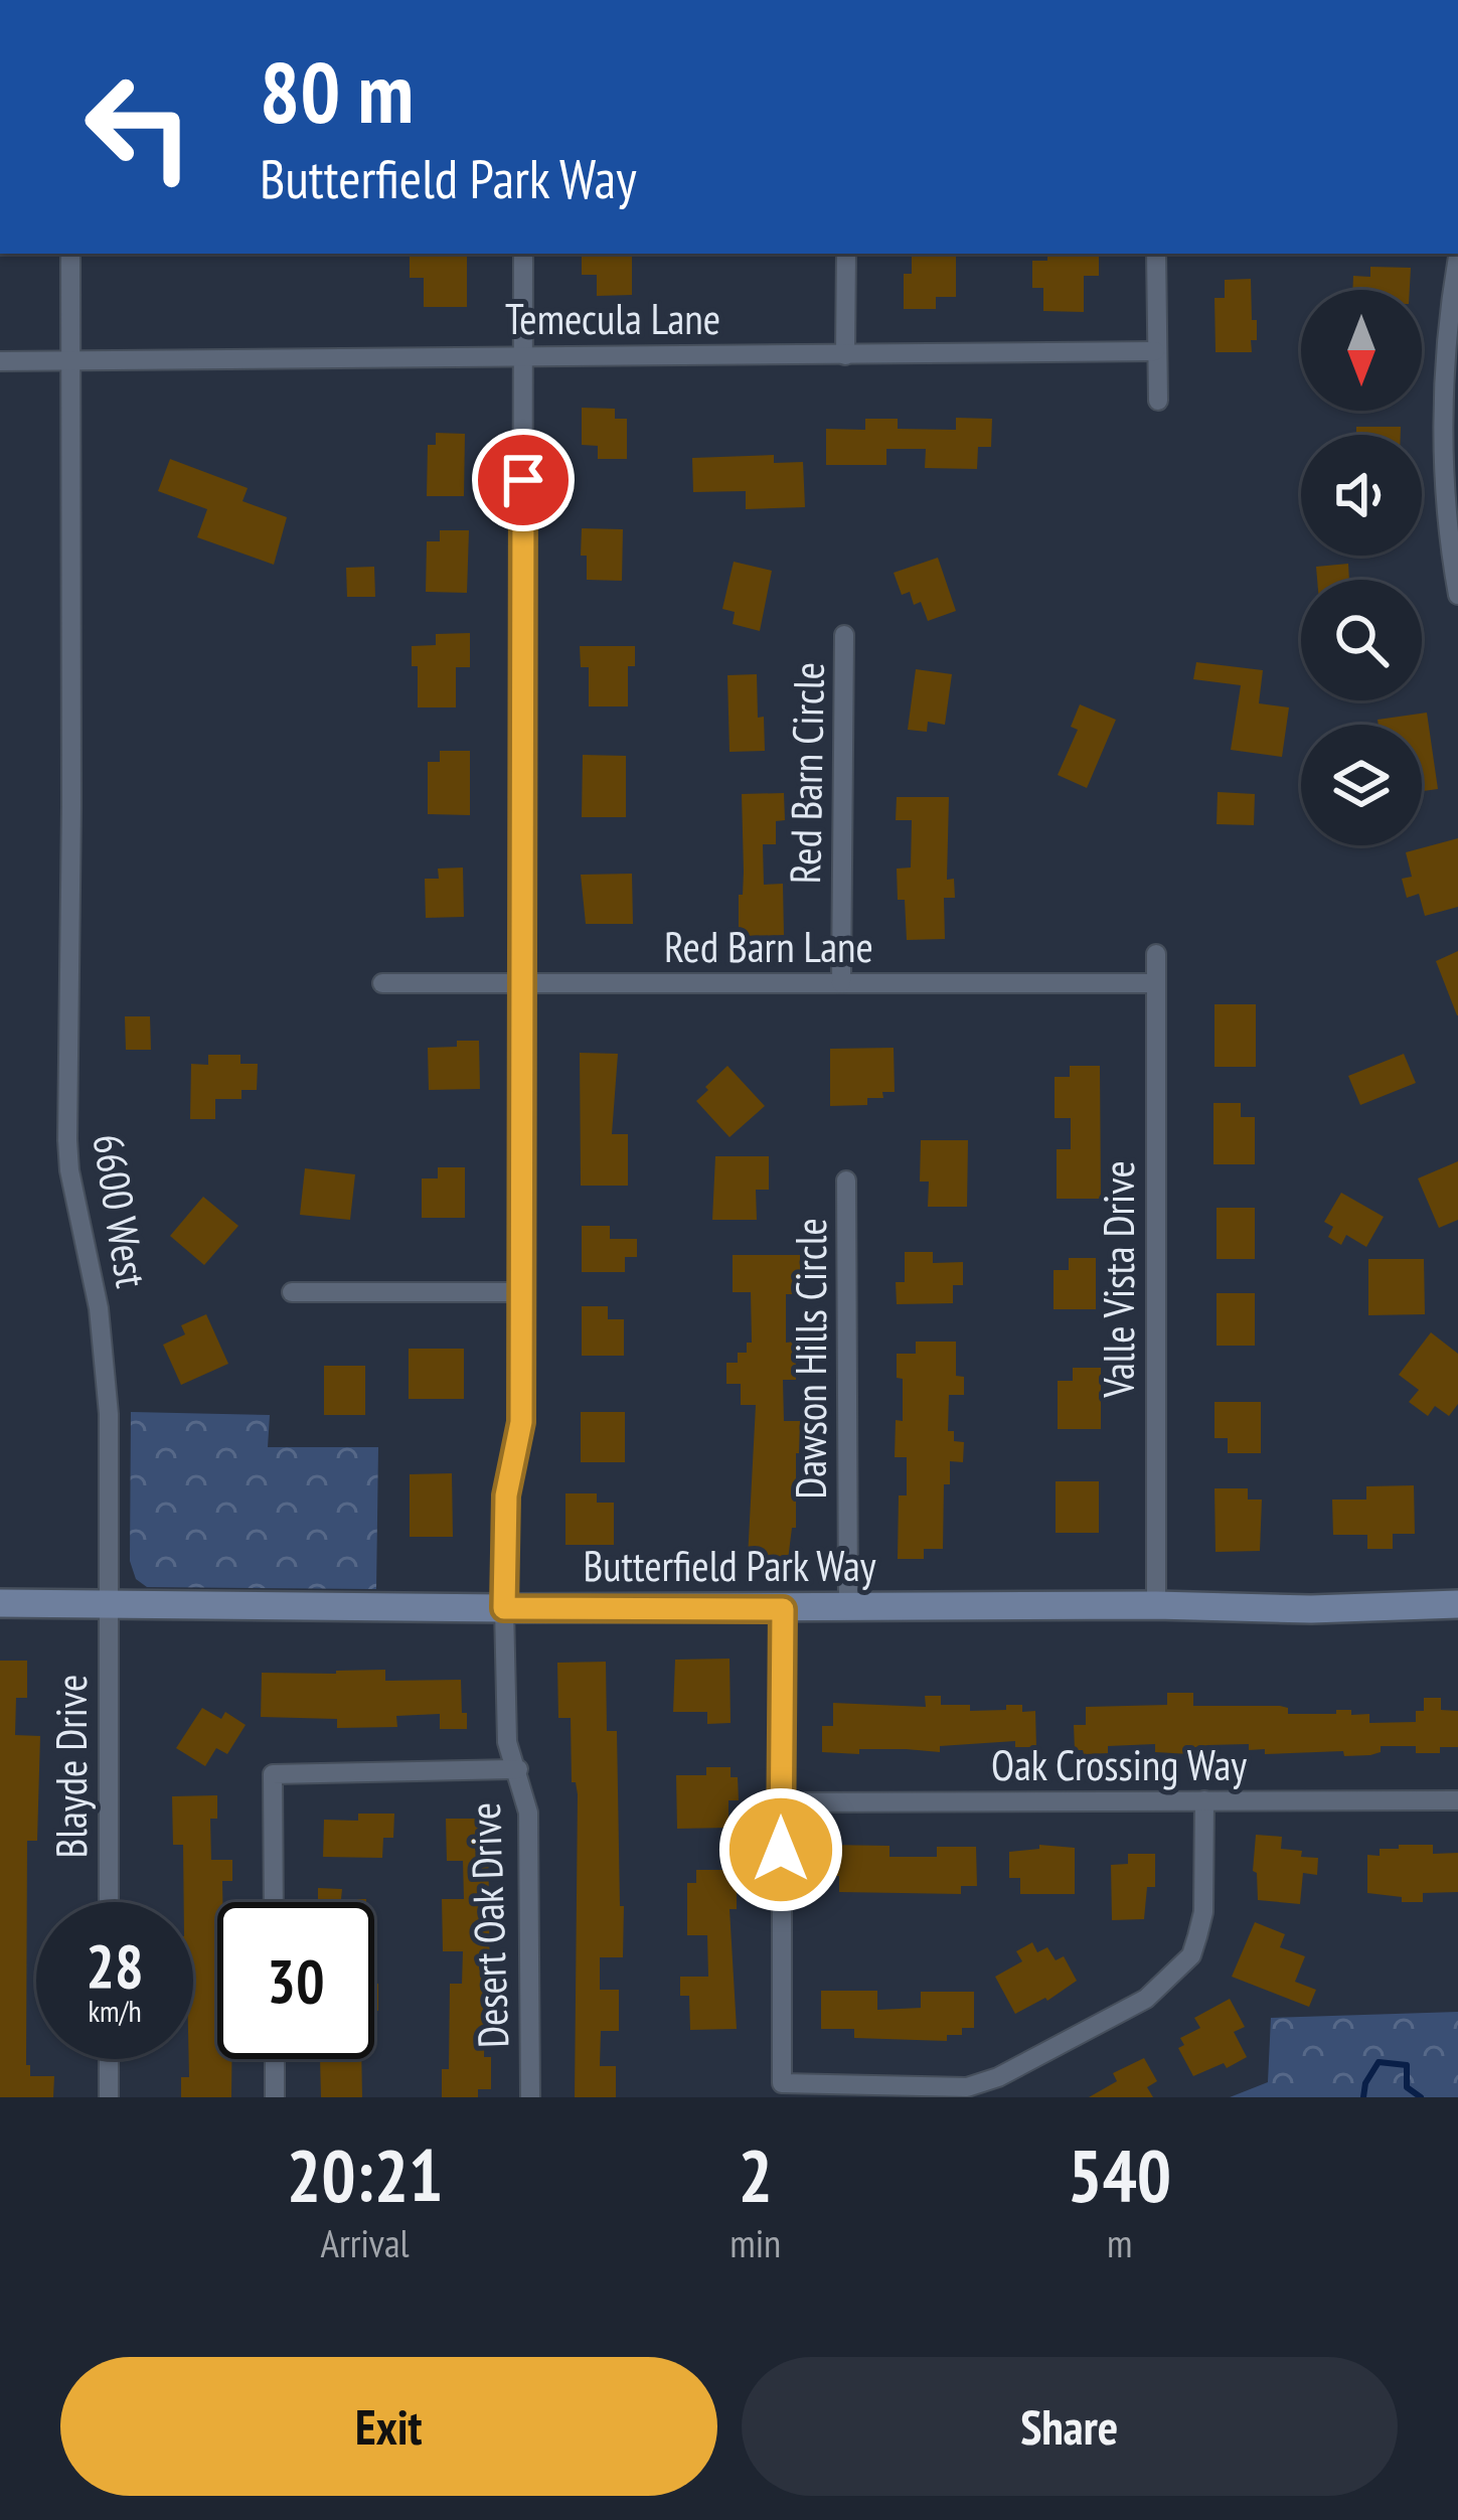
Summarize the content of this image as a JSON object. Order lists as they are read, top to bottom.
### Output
{
  "streets": {
    "street": [
      "Temecula Lane",
      "Red Barn Circle",
      "Red Barn Lane",
      "6600 West",
      "Valle Vista Drive",
      "Dawson Hills Circle",
      "Butterfield Park Way",
      "Oak Crossing Way",
      "Blayde Drive",
      "Desert Oak Drive"
    ]
  },
  "crossings": [
    ["Temecula Lane", "6600 West"],
    ["Temecula Lane", "Desert Oak Drive"],
    ["Red Barn Circle", "Red Barn Lane"],
    ["Red Barn Lane", "Valle Vista Drive"],
    ["Red Barn Lane", "Desert Oak Drive"],
    ["6600 West", "Butterfield Park Way"],
    ["6600 West", "Blayde Drive"],
    ["Valle Vista Drive", "Butterfield Park Way"],
    ["Dawson Hills Circle", "Butterfield Park Way"],
    ["Butterfield Park Way", "Blayde Drive"],
    ["Butterfield Park Way", "Desert Oak Drive"]
  ],
  "north": "bottom",
  "page": {
    "turn": ["80 m", "Butterfield Park Way"],
    "speed": "28 km/h",
    "limit": "30",
    "eta": [
      "20:21",
      "Arrival",
      "2",
      "min",
      "540",
      "m"
    ],
    "buttons": ["Exit", "Share"]
  }
}
